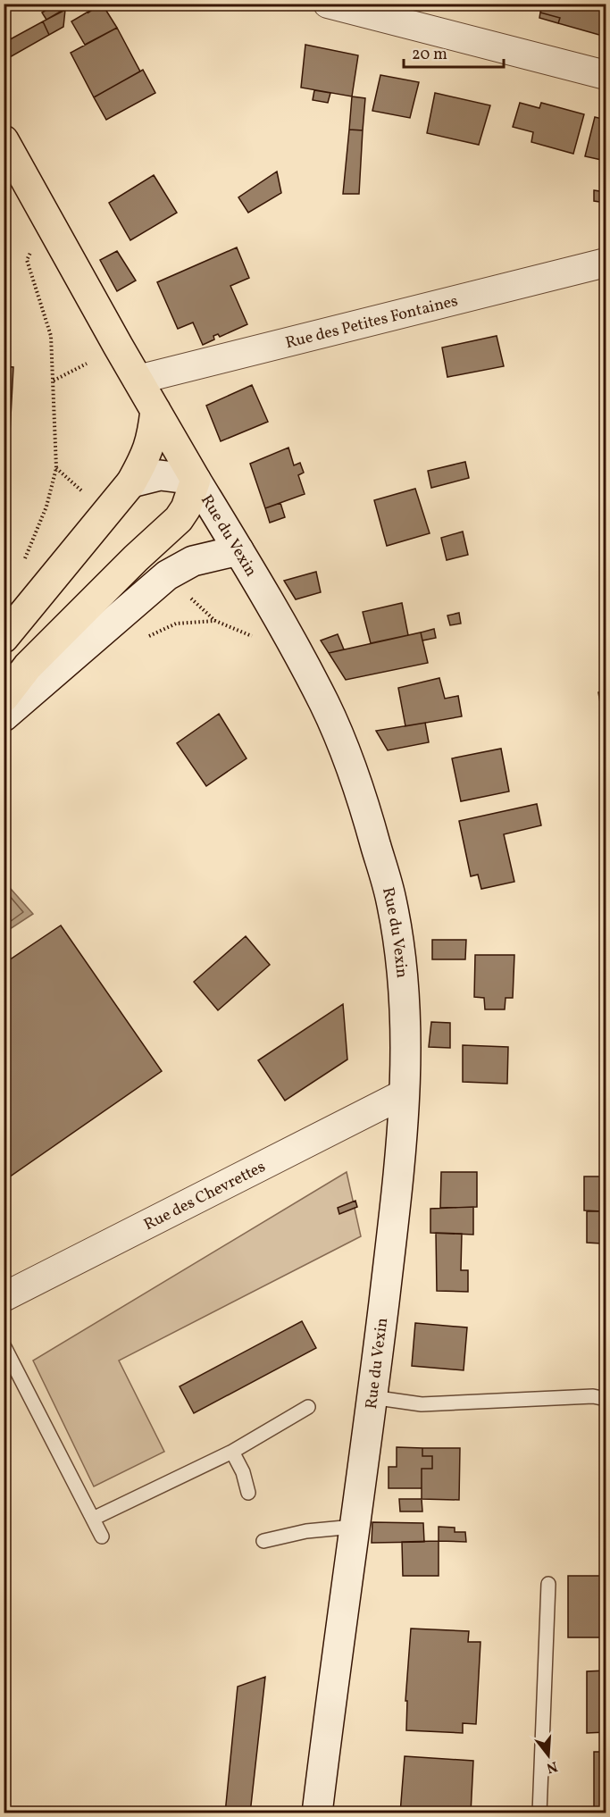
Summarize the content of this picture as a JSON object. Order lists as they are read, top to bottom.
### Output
{
  "streets": {
    "main road": ["Rue du Vexin"],
    "street": ["Rue des Petites Fontaines", "Rue des Chevrettes"]
  },
  "crossings": [
    ["Rue des Petites Fontaines", "Rue du Vexin"],
    ["Rue du Vexin", "Rue des Chevrettes"]
  ],
  "scale_bar": "20 m",
  "north": "bottom"
}
